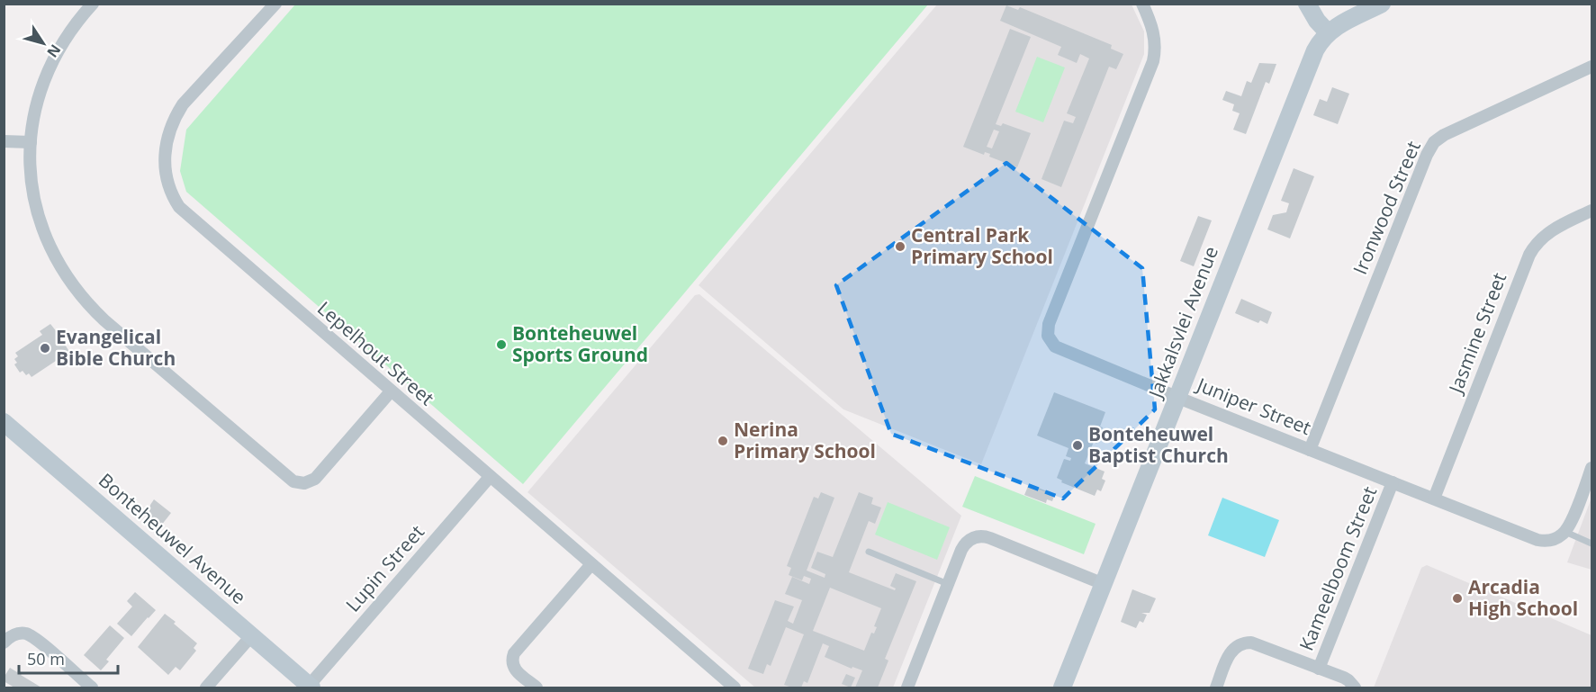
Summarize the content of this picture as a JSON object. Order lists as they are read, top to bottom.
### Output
{
  "streets": {
    "street": [
      "Ironwood Street",
      "Jakkalsvlei Avenue",
      "Jasmine Street",
      "Lepelhout Street",
      "Juniper Street",
      "Bonteheuwel Avenue",
      "Lupin Street",
      "Kameelboom Street"
    ]
  },
  "crossings": [
    ["Ironwood Street", "Juniper Street"],
    ["Jakkalsvlei Avenue", "Juniper Street"],
    ["Jasmine Street", "Juniper Street"],
    ["Lepelhout Street", "Lupin Street"],
    ["Juniper Street", "Kameelboom Street"],
    ["Bonteheuwel Avenue", "Lupin Street"]
  ],
  "places": [
    "Central Park Primary School",
    "Bonteheuwel Sports Ground",
    "Evangelical Bible Church",
    "Nerina Primary School",
    "Bonteheuwel Baptist Church",
    "Arcadia High School"
  ],
  "scale_bar": "50 m",
  "north": "bottom right"
}
